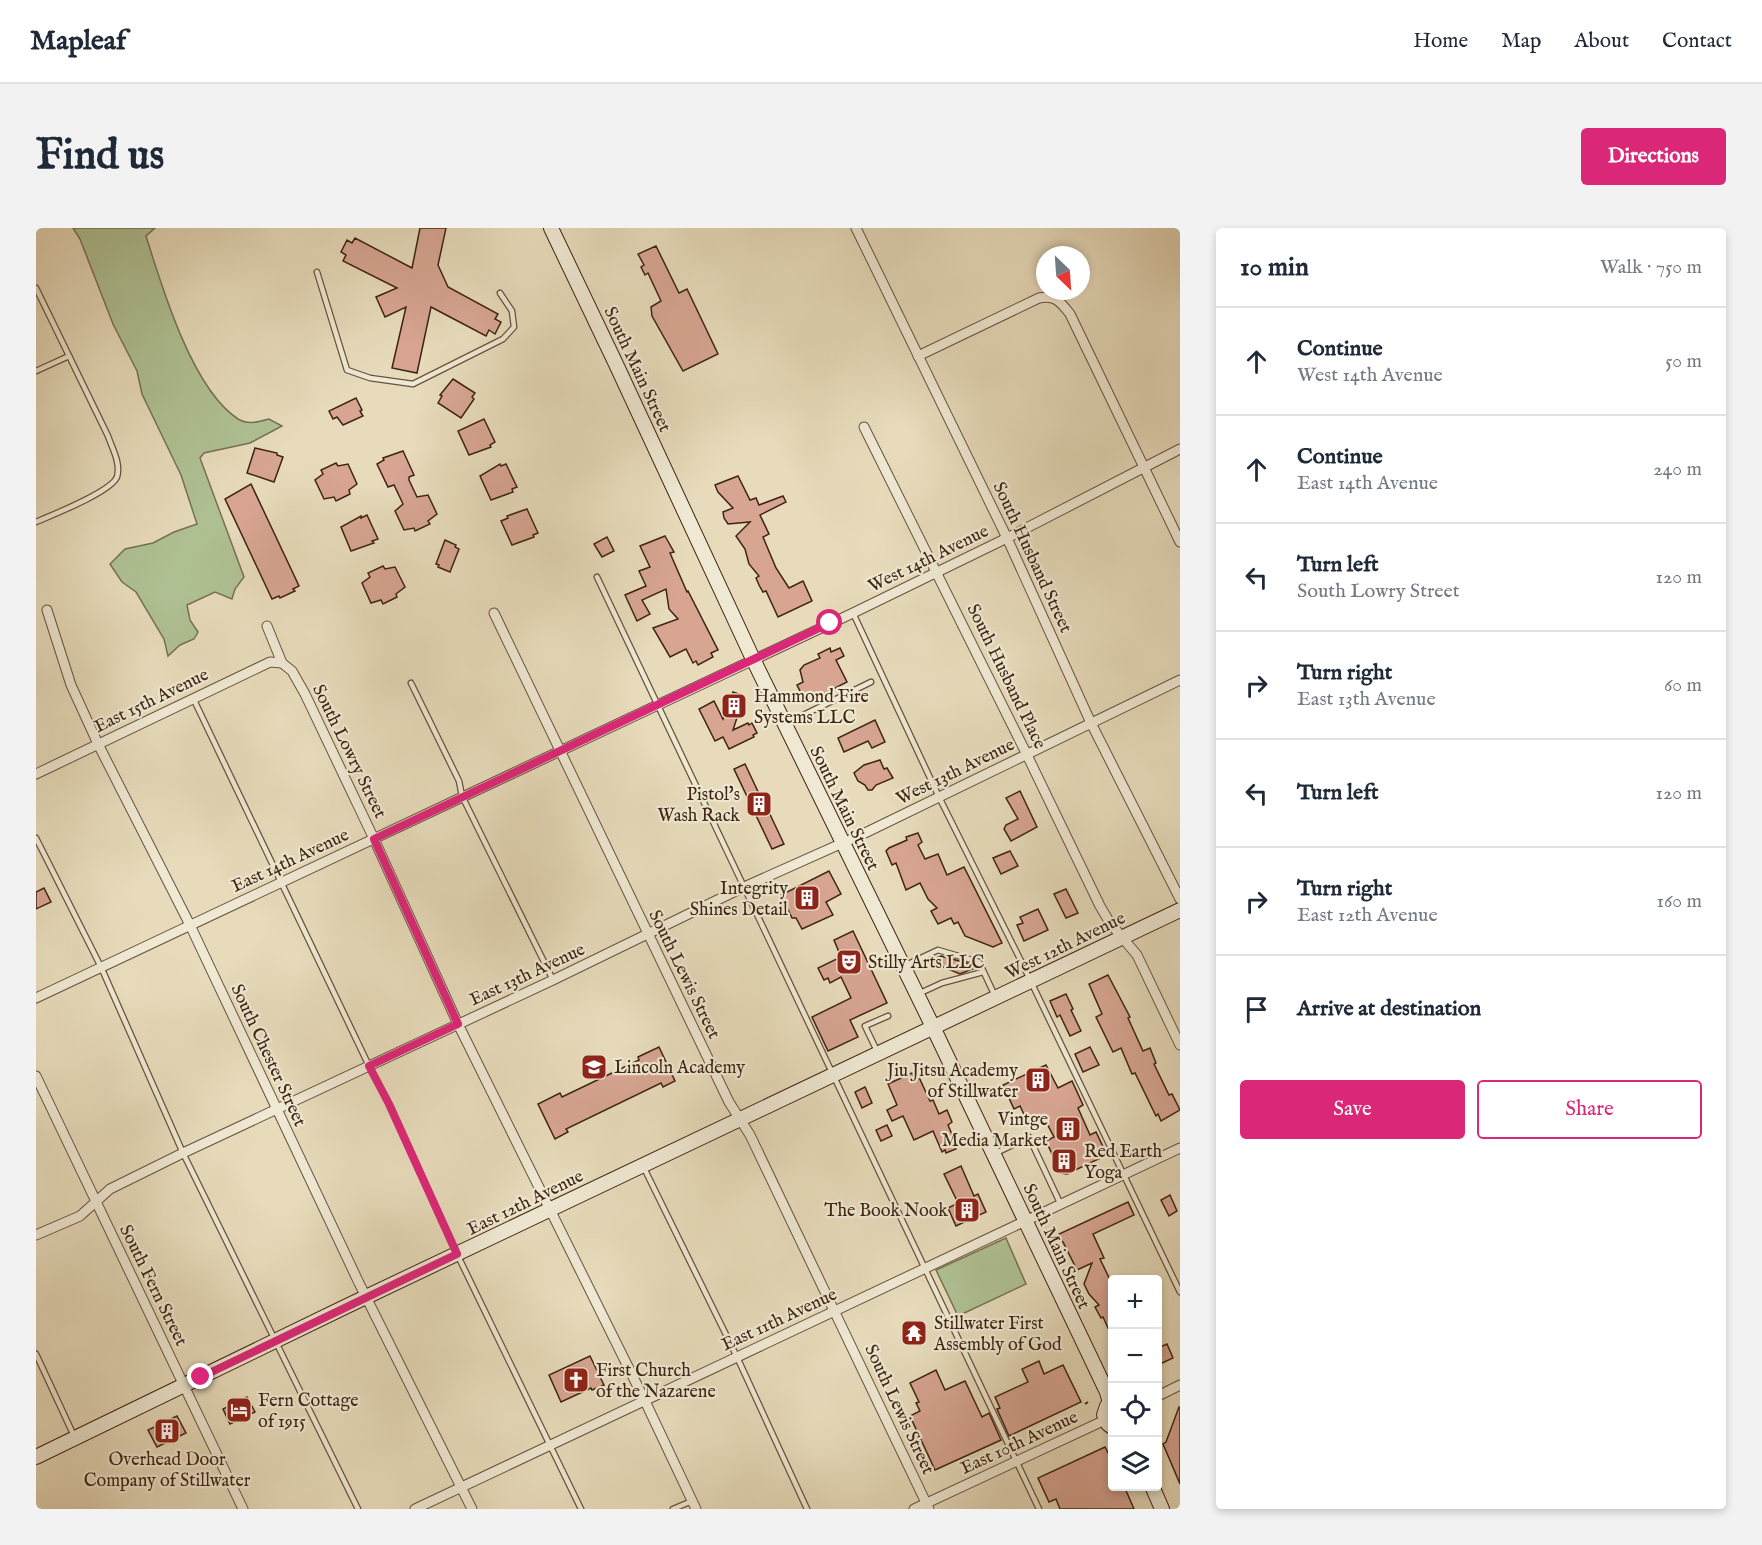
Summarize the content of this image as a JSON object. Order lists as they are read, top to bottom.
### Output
{
  "streets": {
    "main road": ["South Main Street", "West 12th Avenue", "East 12th Avenue"],
    "street": [
      "South Husband Street",
      "West 14th Avenue",
      "South Husband Place",
      "East 15th Avenue",
      "South Lowry Street",
      "West 13th Avenue",
      "East 14th Avenue",
      "East 13th Avenue",
      "South Lewis Street",
      "South Chester Street",
      "South Fern Street",
      "East 11th Avenue",
      "East 10th Avenue"
    ]
  },
  "crossings": [
    ["South Main Street", "West 14th Avenue"],
    ["South Main Street", "West 13th Avenue"],
    ["South Main Street", "East 14th Avenue"],
    ["South Main Street", "West 12th Avenue"],
    ["South Main Street", "East 13th Avenue"],
    ["South Main Street", "East 12th Avenue"],
    ["South Main Street", "East 11th Avenue"],
    ["South Husband Street", "West 14th Avenue"],
    ["South Husband Street", "West 13th Avenue"],
    ["West 14th Avenue", "South Husband Place"],
    ["West 14th Avenue", "East 14th Avenue"],
    ["South Husband Place", "West 13th Avenue"],
    ["South Husband Place", "West 12th Avenue"],
    ["East 15th Avenue", "South Lowry Street"],
    ["East 15th Avenue", "South Chester Street"],
    ["South Lowry Street", "East 14th Avenue"],
    ["South Lowry Street", "East 13th Avenue"],
    ["South Lowry Street", "East 12th Avenue"],
    ["South Lowry Street", "East 11th Avenue"],
    ["West 13th Avenue", "East 13th Avenue"],
    ["East 14th Avenue", "South Lewis Street"],
    ["East 14th Avenue", "South Chester Street"],
    ["West 12th Avenue", "East 12th Avenue"],
    ["East 13th Avenue", "South Lewis Street"],
    ["East 13th Avenue", "South Chester Street"],
    ["East 13th Avenue", "South Fern Street"],
    ["South Lewis Street", "East 12th Avenue"],
    ["South Lewis Street", "East 11th Avenue"],
    ["South Lewis Street", "East 10th Avenue"],
    ["South Chester Street", "East 12th Avenue"],
    ["South Chester Street", "East 11th Avenue"],
    ["East 12th Avenue", "South Fern Street"]
  ],
  "places": {
    "building": [
      "Hammond Fire Systems LLC",
      "Pistol's Wash Rack",
      "Integrity Shines Detail",
      "Jiu Jitsu Academy of Stillwater",
      "Vintge Media Market",
      "Red Earth Yoga",
      "The Book Nook",
      "Overhead Door Company of Stillwater"
    ],
    "theatre": ["Stilly Arts LLC"],
    "school or university": ["Lincoln Academy"],
    "temple": ["Stillwater First Assembly of God"],
    "church": ["First Church of the Nazarene"],
    "hotel": ["Fern Cottage of 1915"]
  },
  "north": "bottom right",
  "page": {
    "header": "Mapleaf",
    "nav": [
      "Home",
      "Map",
      "About",
      "Contact"
    ],
    "buttons": [
      "Directions",
      ["Save", "Share"]
    ],
    "title": "Find us",
    "heading": ["10 min", "Walk · 750 m"],
    "list": [
      ["Continue", "West 14th Avenue", "50 m"],
      ["Continue", "East 14th Avenue", "240 m"],
      ["Turn left", "South Lowry Street", "120 m"],
      ["Turn right", "East 13th Avenue", "60 m"],
      ["Turn left", "120 m"],
      ["Turn right", "East 12th Avenue", "160 m"],
      "Arrive at destination"
    ],
    "map_buttons": ["+", "−"]
  }
}
